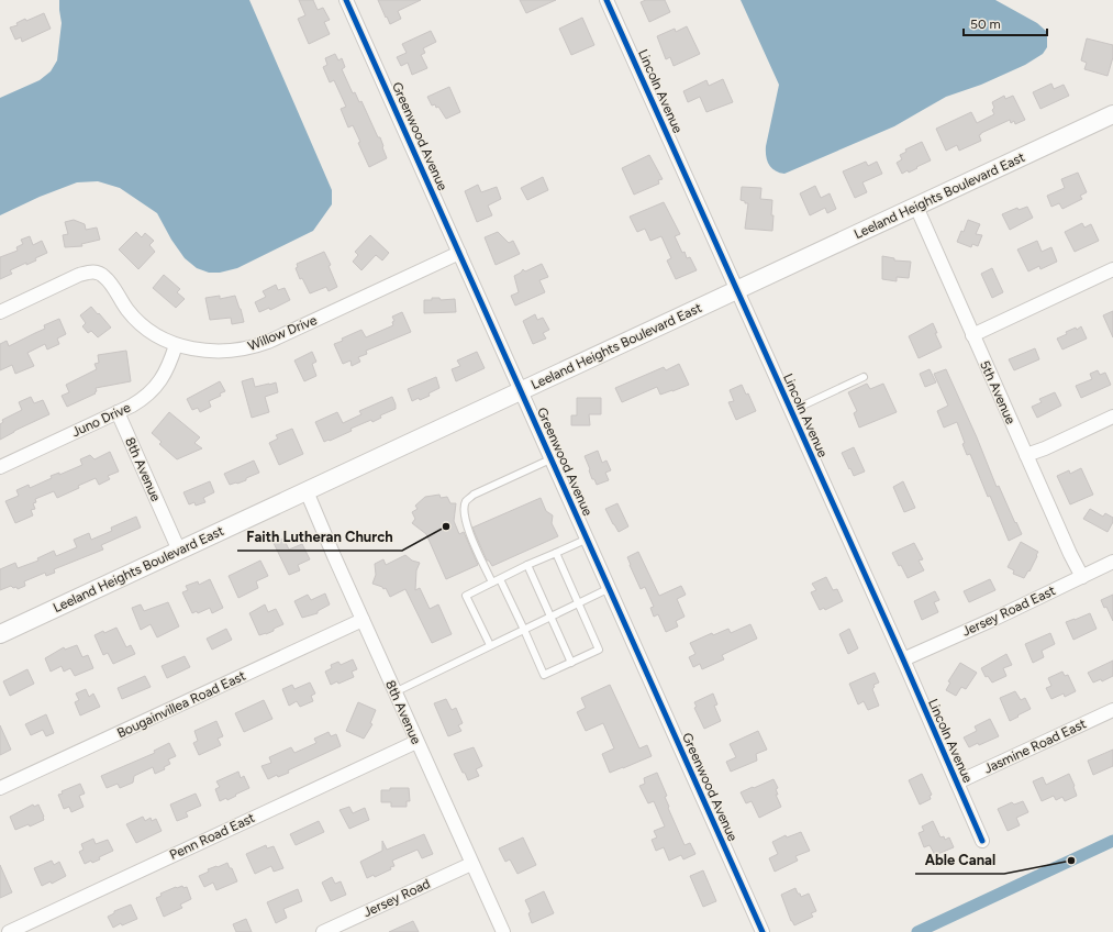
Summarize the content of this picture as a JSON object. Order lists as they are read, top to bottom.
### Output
{
  "streets": {
    "main road": ["Leeland Heights Boulevard East"],
    "street": [
      "Lincoln Avenue",
      "Greenwood Avenue",
      "Willow Drive",
      "5th Avenue",
      "Juno Drive",
      "8th Avenue",
      "Jersey Road East",
      "Bougainvillea Road East",
      "Jasmine Road East",
      "Penn Road East",
      "Jersey Road"
    ]
  },
  "crossings": [
    ["Lincoln Avenue", "Leeland Heights Boulevard East"],
    ["Lincoln Avenue", "Jersey Road East"],
    ["Lincoln Avenue", "Jasmine Road East"],
    ["Greenwood Avenue", "Leeland Heights Boulevard East"],
    ["Greenwood Avenue", "Willow Drive"],
    ["Leeland Heights Boulevard East", "5th Avenue"],
    ["Leeland Heights Boulevard East", "8th Avenue"],
    ["Willow Drive", "Juno Drive"],
    ["5th Avenue", "Jersey Road East"],
    ["Juno Drive", "8th Avenue"],
    ["8th Avenue", "Bougainvillea Road East"],
    ["8th Avenue", "Penn Road East"],
    ["8th Avenue", "Jersey Road"]
  ],
  "places": ["Faith Lutheran Church", "Able Canal"],
  "scale_bar": "50 m"
}
